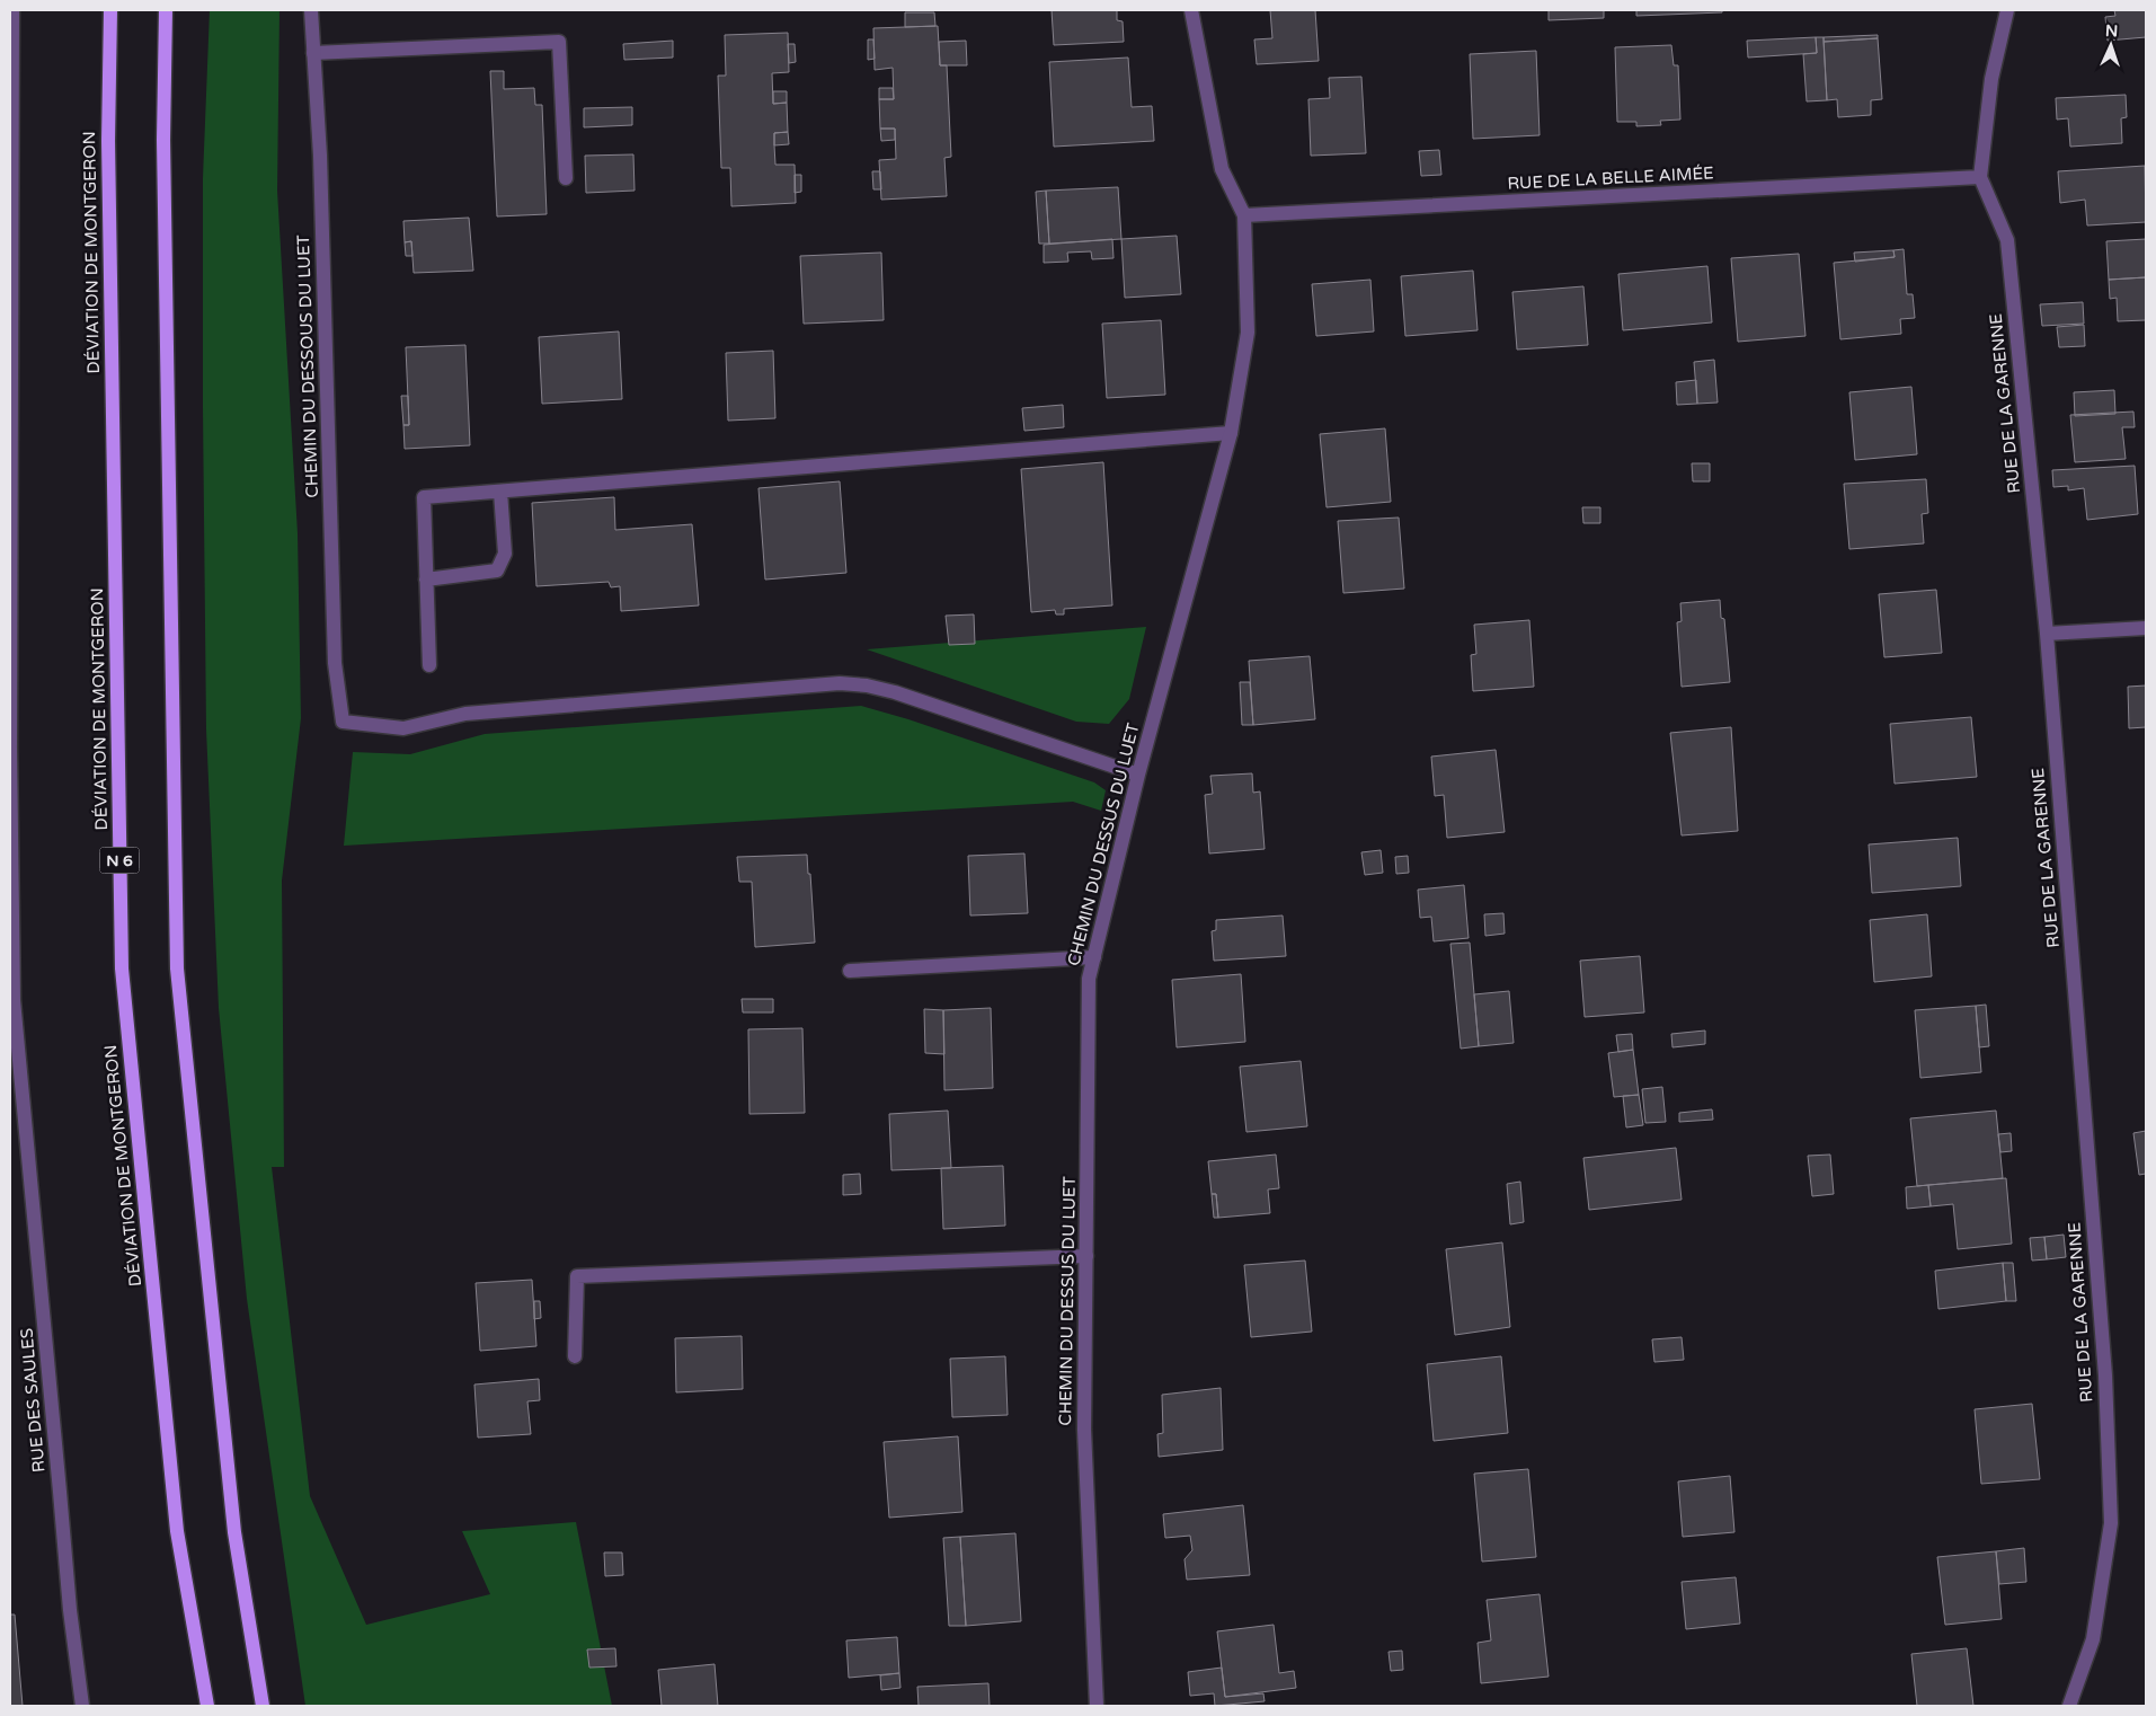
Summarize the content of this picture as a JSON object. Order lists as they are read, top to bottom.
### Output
{
  "streets": {
    "main road": ["DÉVIATION DE MONTGERON", "N 6"],
    "street": [
      "RUE DE LA BELLE AIMÉE",
      "CHEMIN DU DESSOUS DU LUET",
      "RUE DE LA GARENNE",
      "CHEMIN DU DESSUS DU LUET",
      "RUE DES SAULES"
    ]
  },
  "crossings": [
    ["RUE DE LA BELLE AIMÉE", "RUE DE LA GARENNE"],
    ["RUE DE LA BELLE AIMÉE", "CHEMIN DU DESSUS DU LUET"],
    ["CHEMIN DU DESSOUS DU LUET", "CHEMIN DU DESSUS DU LUET"]
  ],
  "north": "top"
}
